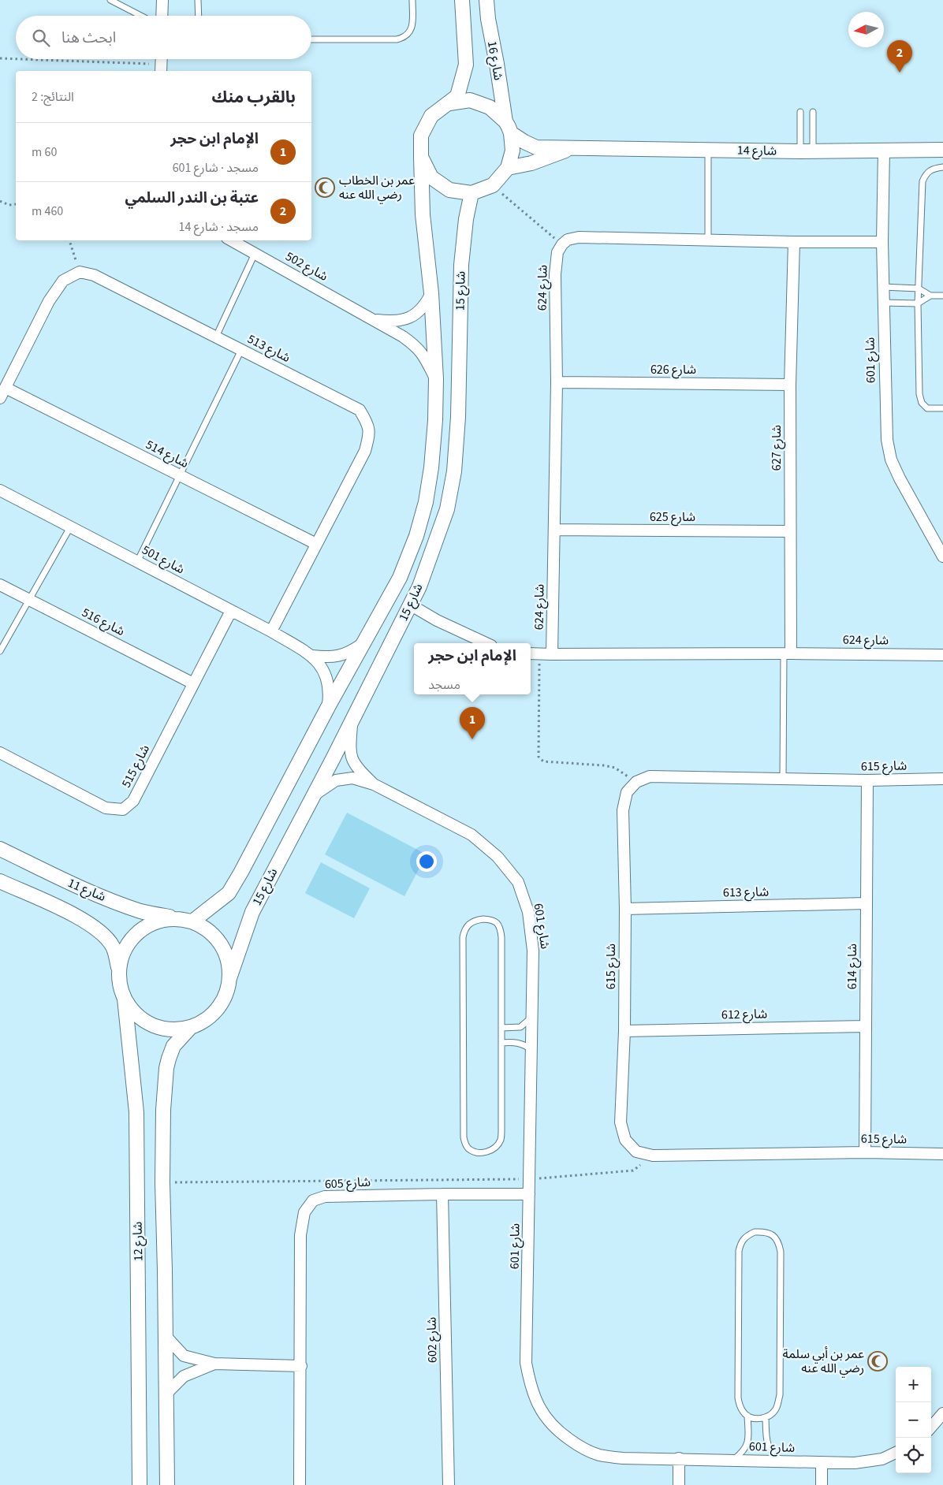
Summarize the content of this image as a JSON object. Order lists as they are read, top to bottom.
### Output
{
  "streets": {
    "street": [
      "شارع 16",
      "شارع 14",
      "شارع 502",
      "شارع 624",
      "شارع 15",
      "شارع 513",
      "شارع 601",
      "شارع 626",
      "شارع 627",
      "شارع 514",
      "شارع 625",
      "شارع 501",
      "شارع 516",
      "شارع 515",
      "شارع 615",
      "شارع 11",
      "شارع 613",
      "شارع 614",
      "شارع 612",
      "شارع 605",
      "شارع 12",
      "شارع 602"
    ]
  },
  "crossings": [
    ["شارع 16", "شارع 14"],
    ["شارع 16", "شارع 15"],
    ["شارع 14", "شارع 15"],
    ["شارع 14", "شارع 601"],
    ["شارع 502", "شارع 15"],
    ["شارع 624", "شارع 626"],
    ["شارع 624", "شارع 627"],
    ["شارع 624", "شارع 625"],
    ["شارع 15", "شارع 601"],
    ["شارع 15", "شارع 501"],
    ["شارع 15", "شارع 11"],
    ["شارع 15", "شارع 12"],
    ["شارع 513", "شارع 514"],
    ["شارع 513", "شارع 501"],
    ["شارع 601", "شارع 605"],
    ["شارع 626", "شارع 627"],
    ["شارع 627", "شارع 625"],
    ["شارع 501", "شارع 515"],
    ["شارع 516", "شارع 515"],
    ["شارع 615", "شارع 613"],
    ["شارع 615", "شارع 614"],
    ["شارع 615", "شارع 612"],
    ["شارع 11", "شارع 12"],
    ["شارع 613", "شارع 614"],
    ["شارع 614", "شارع 612"],
    ["شارع 605", "شارع 602"]
  ],
  "places": {
    "mosque": ["عمر بن الخطاب رضي الله عنه", "عمر بن أبي سلمة رضي الله عنه"]
  },
  "north": "left",
  "page": {
    "search": "ابحث هنا",
    "pins": ["2", "1"],
    "heading": ["بالقرب منك", "النتائج: 2"],
    "list": [
      {
        "mark": "1",
        "name": "الإمام ابن حجر",
        "note": "مسجد · شارع 601",
        "value": "60 m"
      },
      {
        "mark": "2",
        "name": "عتبة بن الندر السلمي",
        "note": "مسجد · شارع 14",
        "value": "460 m"
      }
    ],
    "popup": ["الإمام ابن حجر", "مسجد"],
    "map_buttons": ["+", "−"]
  }
}
